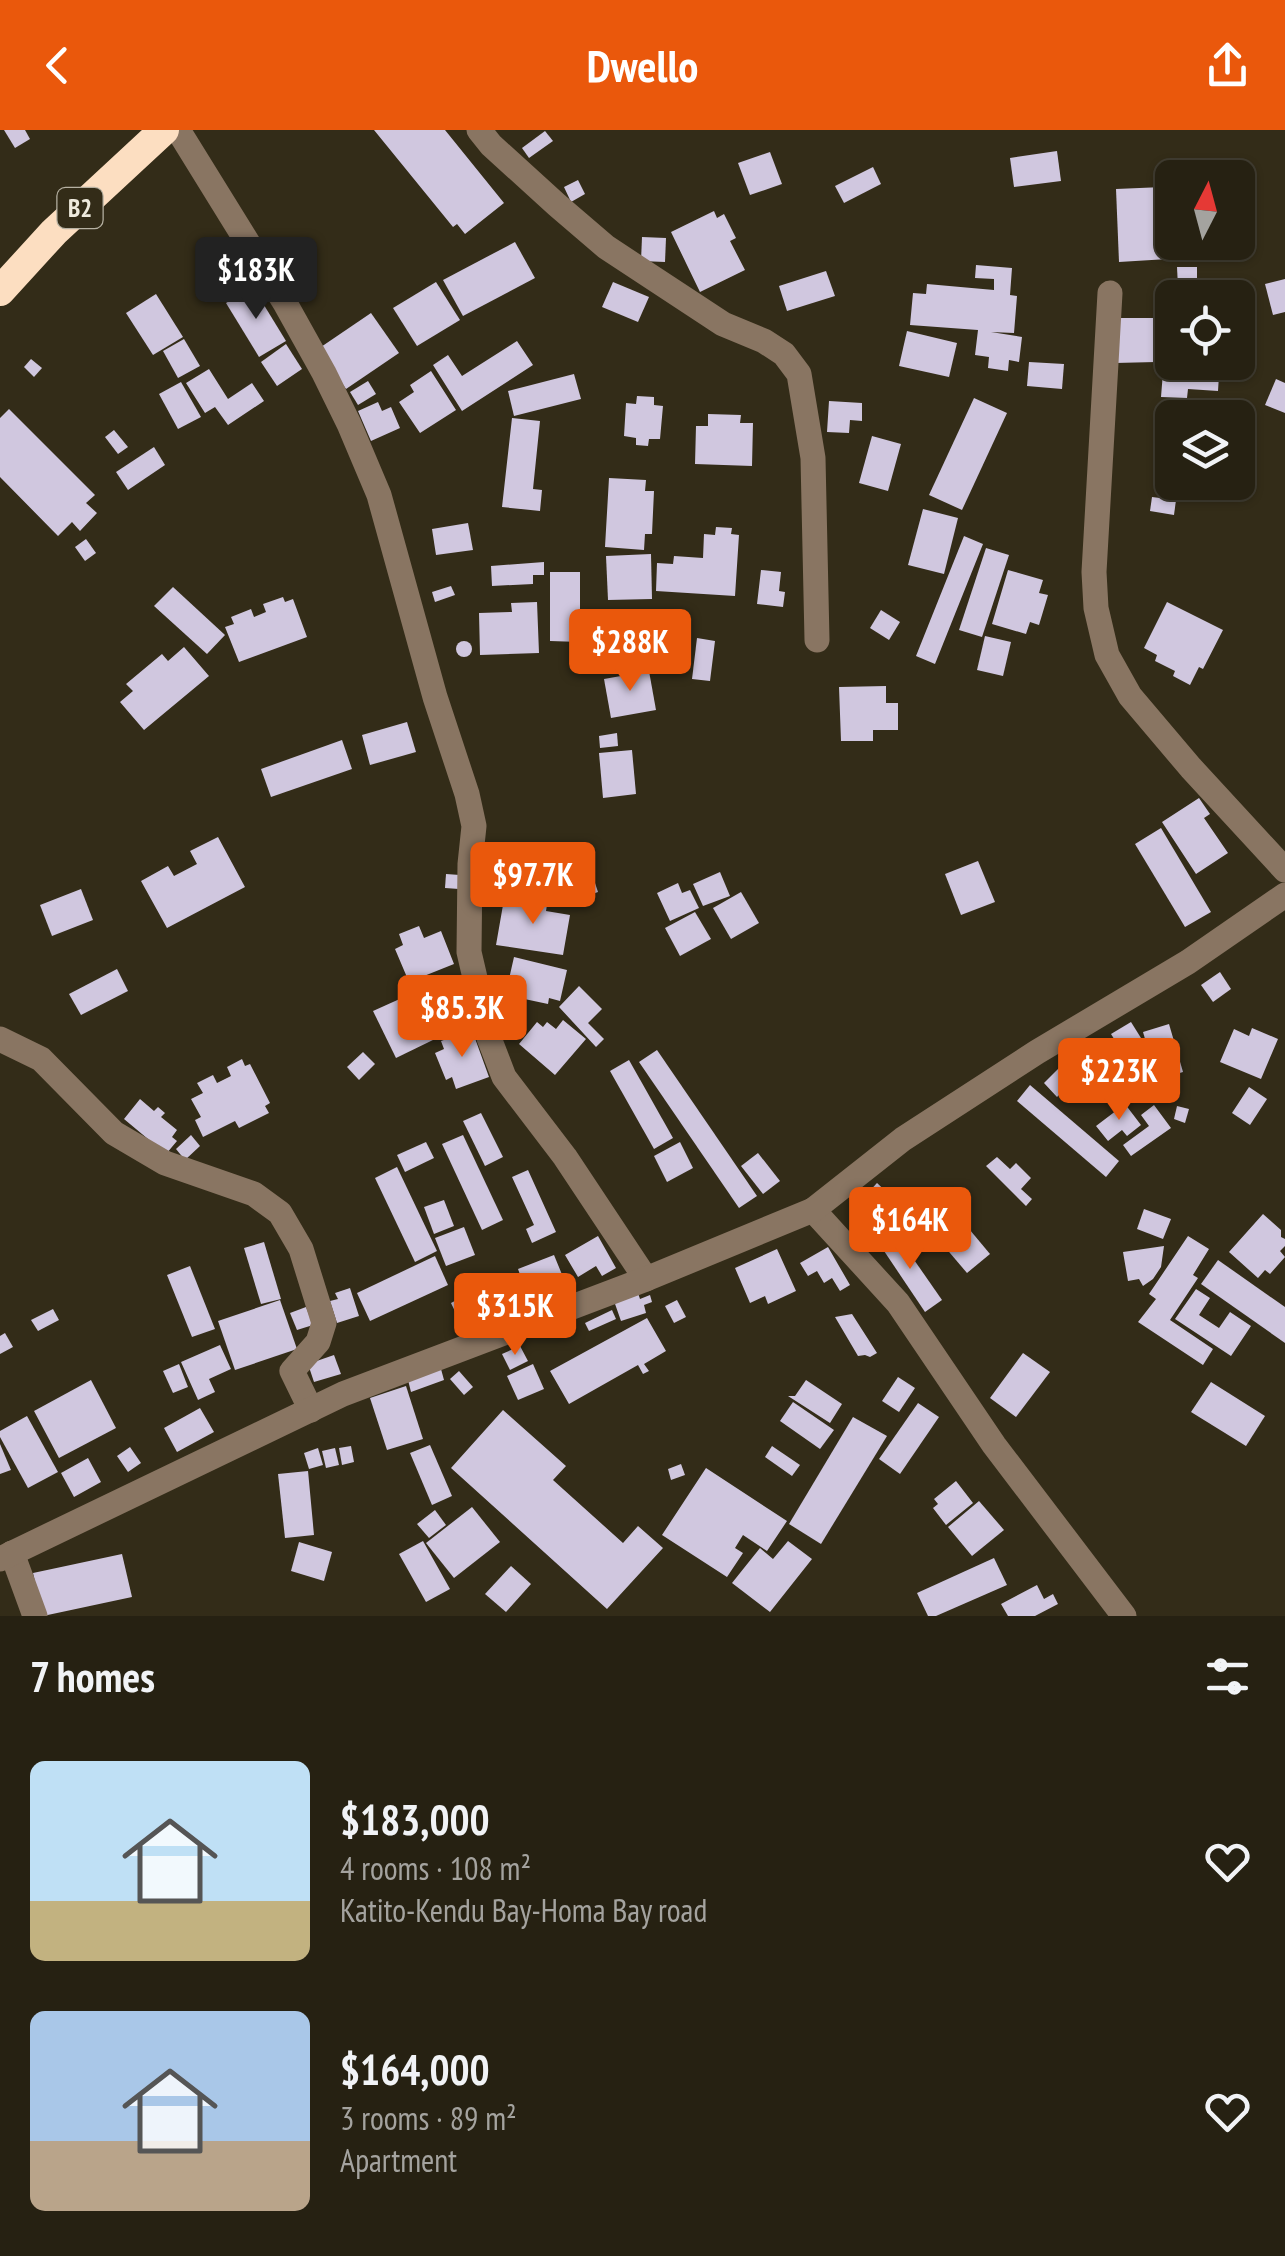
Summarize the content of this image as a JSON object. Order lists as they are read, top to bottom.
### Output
{
  "streets": {
    "highway": ["B2"]
  },
  "north": "top",
  "page": {
    "header": "Dwello",
    "price": [
      "$183K",
      "$288K",
      "$97.7K",
      "$85.3K",
      "$223K",
      "$164K",
      "$315K"
    ],
    "heading": "7 homes",
    "list": [
      {
        "name": "$183,000",
        "note": "4 rooms · 108 m² · Katito-Kendu Bay-Homa Bay road"
      },
      {
        "name": "$164,000",
        "note": "3 rooms · 89 m² · Apartment"
      }
    ]
  }
}
